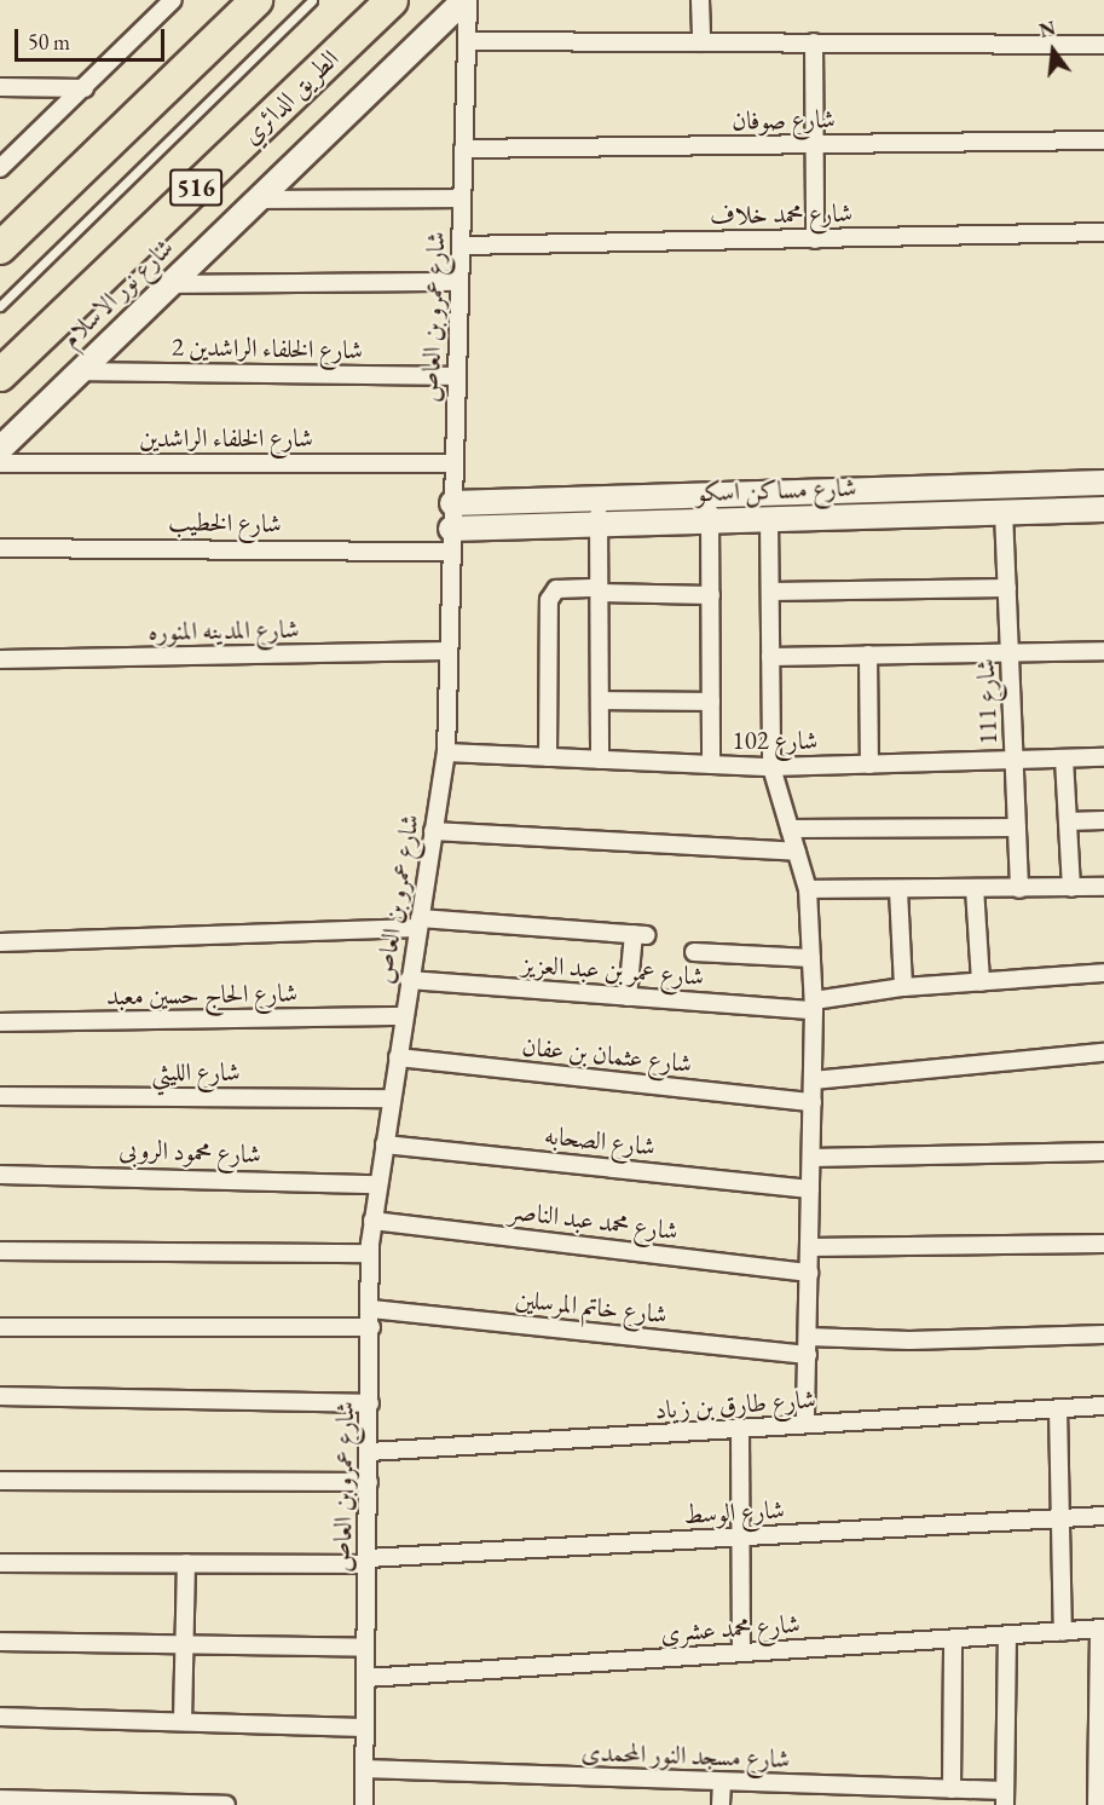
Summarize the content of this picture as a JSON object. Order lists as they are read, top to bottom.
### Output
{
  "streets": {
    "highway": ["الطريق الدائري", "516"],
    "street": [
      "شارع صوفان",
      "شارع محمد خلاف",
      "شارع نور الاسلام",
      "شارع عمرو بن العاص",
      "شارع الخلفاء الراشدين 2",
      "شارع الخلفاء الراشدين",
      "شارع مساكن اسكو",
      "شارع الخطيب",
      "شارع المدينه المنوره",
      "شارع 111",
      "شارع 102",
      "شارع عمر بن عبد العزيز",
      "شارع الحاج حسين معبد",
      "شارع عثمان بن عفان",
      "شارع الليثي",
      "شارع الصحابه",
      "شارع محمود الروبى",
      "شارع محمد عبد الناصر",
      "شارع خاتم المرسلين",
      "شارع طارق بن زياد",
      "شارع الوسط",
      "شارع محمد عشرى",
      "شارع مسجد النور المحمدى"
    ]
  },
  "crossings": [
    ["شارع صوفان", "شارع عمرو بن العاص"],
    ["شارع محمد خلاف", "شارع عمرو بن العاص"],
    ["شارع نور الاسلام", "شارع عمرو بن العاص"],
    ["شارع نور الاسلام", "شارع الخلفاء الراشدين 2"],
    ["شارع عمرو بن العاص", "شارع الخلفاء الراشدين 2"],
    ["شارع عمرو بن العاص", "شارع الخلفاء الراشدين"],
    ["شارع عمرو بن العاص", "شارع مساكن اسكو"],
    ["شارع عمرو بن العاص", "شارع الخطيب"],
    ["شارع عمرو بن العاص", "شارع المدينه المنوره"],
    ["شارع عمرو بن العاص", "شارع 102"],
    ["شارع عمرو بن العاص", "شارع عمر بن عبد العزيز"],
    ["شارع عمرو بن العاص", "شارع الحاج حسين معبد"],
    ["شارع عمرو بن العاص", "شارع عثمان بن عفان"],
    ["شارع عمرو بن العاص", "شارع الليثي"],
    ["شارع عمرو بن العاص", "شارع الصحابه"],
    ["شارع عمرو بن العاص", "شارع محمود الروبى"],
    ["شارع عمرو بن العاص", "شارع محمد عبد الناصر"],
    ["شارع عمرو بن العاص", "شارع خاتم المرسلين"],
    ["شارع عمرو بن العاص", "شارع طارق بن زياد"],
    ["شارع عمرو بن العاص", "شارع الوسط"],
    ["شارع عمرو بن العاص", "شارع محمد عشرى"],
    ["شارع عمرو بن العاص", "شارع مسجد النور المحمدى"],
    ["شارع مساكن اسكو", "شارع الخطيب"],
    ["شارع مساكن اسكو", "شارع 111"],
    ["شارع 111", "شارع 102"]
  ],
  "scale_bar": "50 m",
  "north": "top"
}
